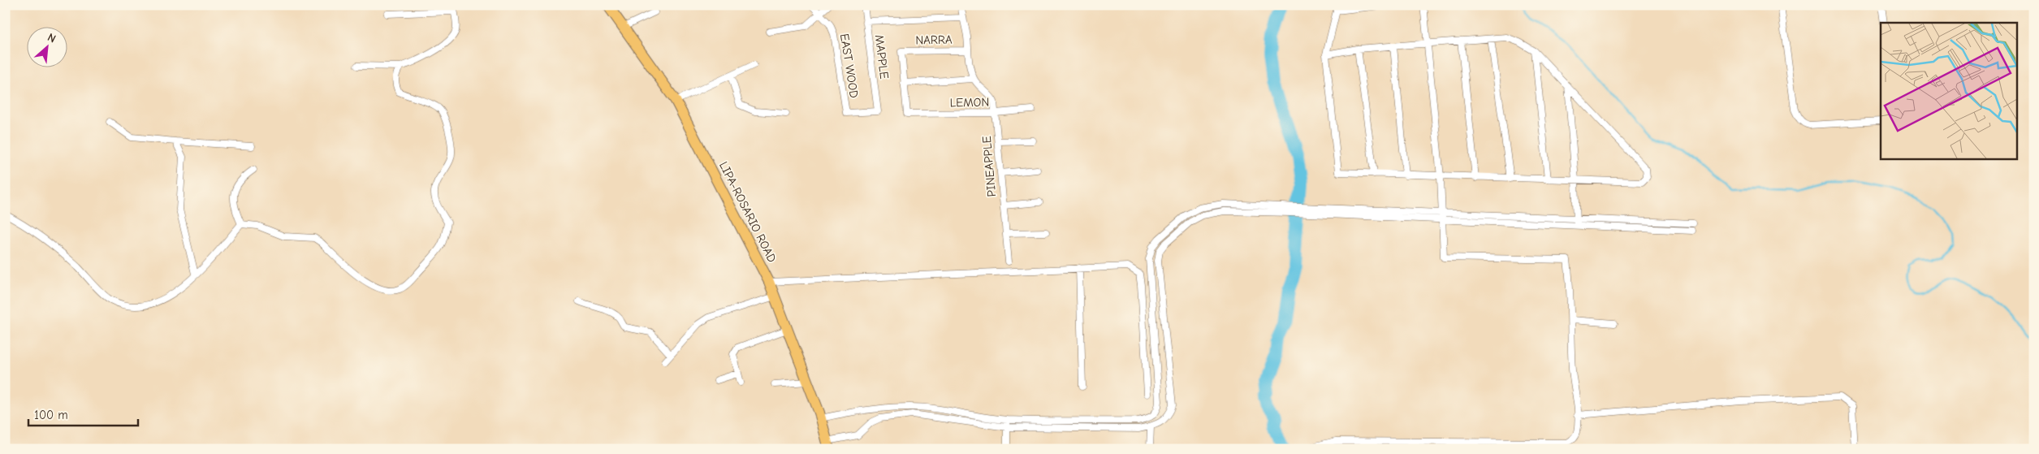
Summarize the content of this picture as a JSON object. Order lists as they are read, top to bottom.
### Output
{
  "streets": {
    "main road": ["LIPA-ROSARIO ROAD"],
    "street": [
      "NARRA",
      "MAPPLE",
      "EAST WOOD",
      "LEMON",
      "PINEAPPLE"
    ]
  },
  "crossings": [
    ["NARRA", "LEMON"],
    ["MAPPLE", "EAST WOOD"],
    ["LEMON", "PINEAPPLE"]
  ],
  "scale_bar": "100 m",
  "north": "top right"
}
